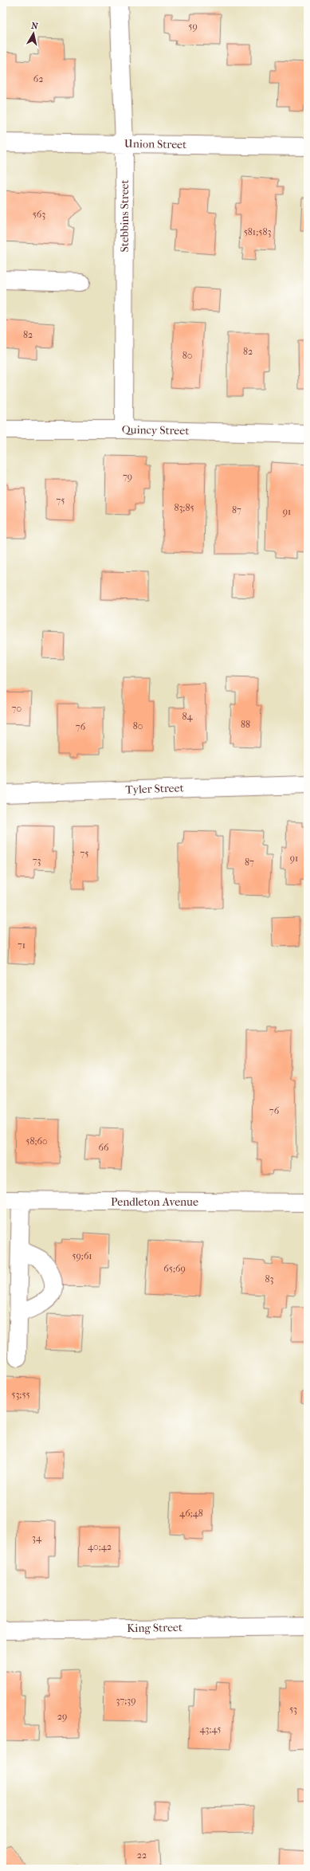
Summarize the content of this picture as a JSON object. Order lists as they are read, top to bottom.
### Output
{
  "streets": {
    "street": [
      "Union Street",
      "Stebbins Street",
      "Quincy Street",
      "Tyler Street",
      "Pendleton Avenue",
      "King Street"
    ]
  },
  "crossings": [
    ["Union Street", "Stebbins Street"],
    ["Stebbins Street", "Quincy Street"]
  ],
  "house_numbers": [
    "59",
    "62",
    "563",
    "581;583",
    "82",
    "82",
    "80",
    "79",
    "75",
    "83;85",
    "87",
    "91",
    "70",
    "84",
    "88",
    "80",
    "76",
    "75",
    "91",
    "73",
    "87",
    "71",
    "76",
    "58;60",
    "66",
    "59;61",
    "65;69",
    "83",
    "53;55",
    "46;48",
    "34",
    "40;42",
    "37;39",
    "53",
    "29",
    "43;45",
    "22"
  ],
  "north": "top"
}
